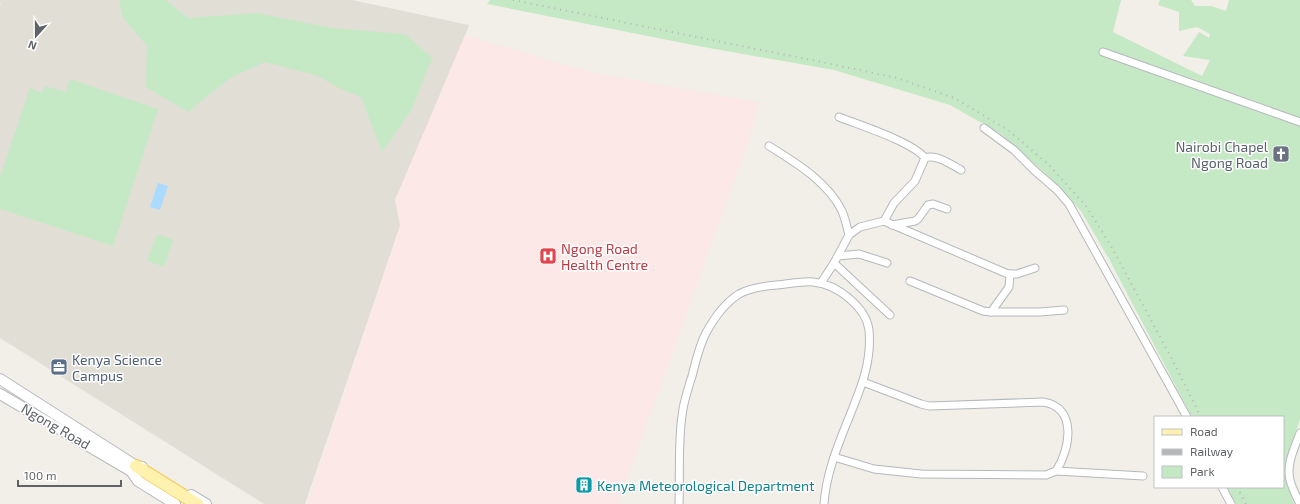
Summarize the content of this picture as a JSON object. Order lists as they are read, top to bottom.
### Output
{
  "streets": {
    "main road": ["Ngong Road"]
  },
  "places": {
    "church": ["Nairobi Chapel Ngong Road"],
    "hospital": ["Ngong Road Health Centre"],
    "office": ["Kenya Science Campus"],
    "building": ["Kenya Meteorological Department"]
  },
  "legend": ["Road", "Railway", "Park"],
  "scale_bar": "100 m",
  "north": "bottom"
}
